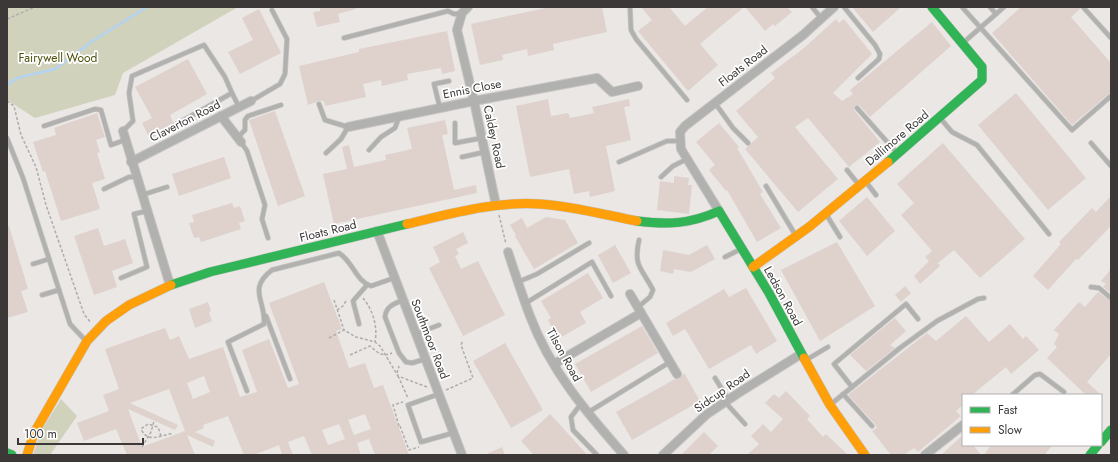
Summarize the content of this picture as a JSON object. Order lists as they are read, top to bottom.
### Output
{
  "streets": {
    "street": [
      "Floats Road",
      "Ennis Close",
      "Claverton Road",
      "Caldey Road",
      "Dallimore Road",
      "Ledson Road",
      "Southmoor Road",
      "Tilson Road",
      "Sidcup Road"
    ]
  },
  "crossings": [
    ["Floats Road", "Claverton Road"],
    ["Floats Road", "Caldey Road"],
    ["Floats Road", "Ledson Road"],
    ["Floats Road", "Southmoor Road"],
    ["Ennis Close", "Caldey Road"],
    ["Dallimore Road", "Ledson Road"],
    ["Ledson Road", "Sidcup Road"]
  ],
  "parks": ["Fairywell Wood"],
  "legend": ["Fast", "Slow"],
  "scale_bar": "100 m"
}
